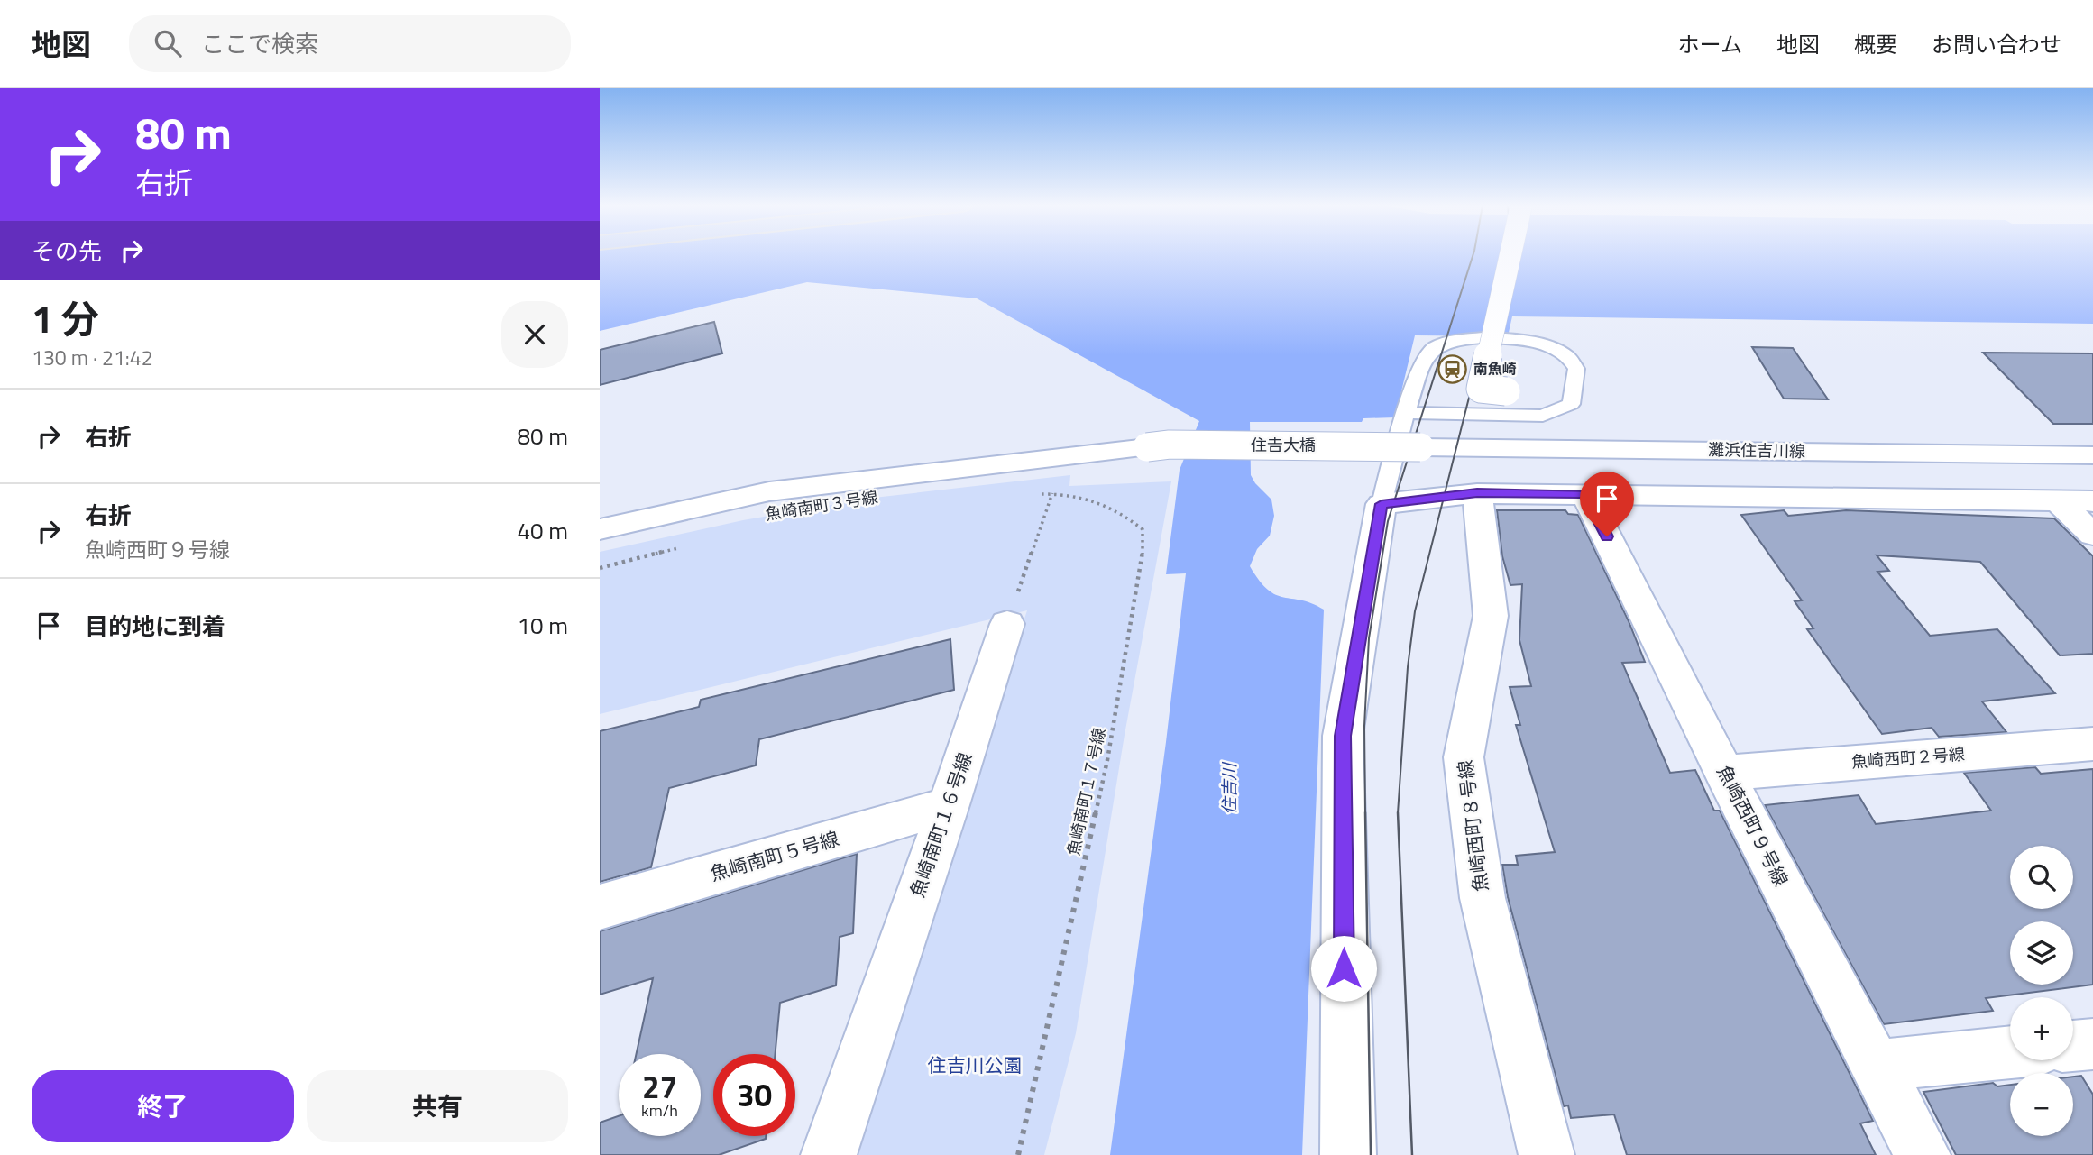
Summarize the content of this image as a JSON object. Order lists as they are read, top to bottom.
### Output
{
  "streets": {
    "street": [
      "住𠮷大橋",
      "灘浜住吉川線",
      "魚崎西町２号線",
      "魚崎南町１６号線",
      "魚崎西町８号線",
      "魚崎西町９号線",
      "魚崎南町５号線"
    ],
    "path": ["魚崎南町１７号線"]
  },
  "crossings": [
    ["住𠮷大橋", "灘浜住吉川線"],
    ["魚崎西町２号線", "魚崎西町９号線"],
    ["魚崎南町１６号線", "魚崎南町５号線"]
  ],
  "water": ["住吉川"],
  "parks": ["住吉川公園"],
  "places": {
    "station": ["南魚崎"]
  },
  "page": {
    "header": "地図",
    "search": "ここで検索",
    "nav": [
      "ホーム",
      "地図",
      "概要",
      "お問い合わせ"
    ],
    "turn": ["80 m", "右折"],
    "then": "その先",
    "heading": ["1 分", "130 m · 21:42"],
    "list": [
      {
        "name": "右折",
        "value": "80 m"
      },
      {
        "name": "右折",
        "note": "魚崎西町９号線",
        "value": "40 m"
      },
      {
        "name": "目的地に到着",
        "value": "10 m"
      }
    ],
    "map_buttons": ["+", "−"],
    "speed": "27 km/h",
    "limit": "30",
    "buttons": ["終了", "共有"]
  }
}
